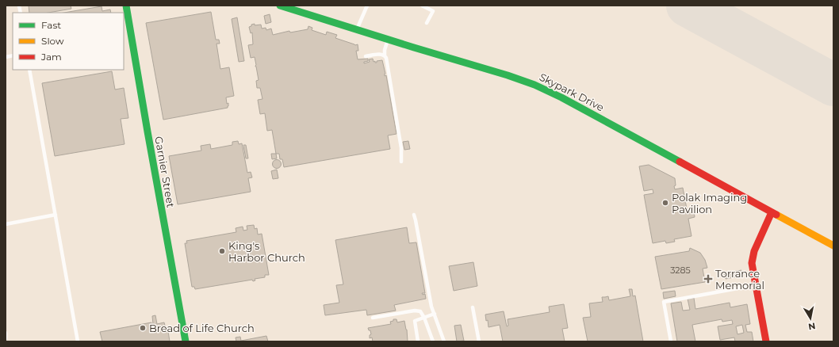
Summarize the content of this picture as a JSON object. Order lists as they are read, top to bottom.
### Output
{
  "streets": {
    "main road": ["Skypark Drive", "Garnier Street"]
  },
  "places": {
    "other": ["Polak Imaging Pavilion", "King's Harbor Church", "Bread of Life Church"],
    "health": ["Torrance Memorial"]
  },
  "house_numbers": ["3285"],
  "legend": ["Fast", "Slow", "Jam"],
  "north": "bottom"
}
